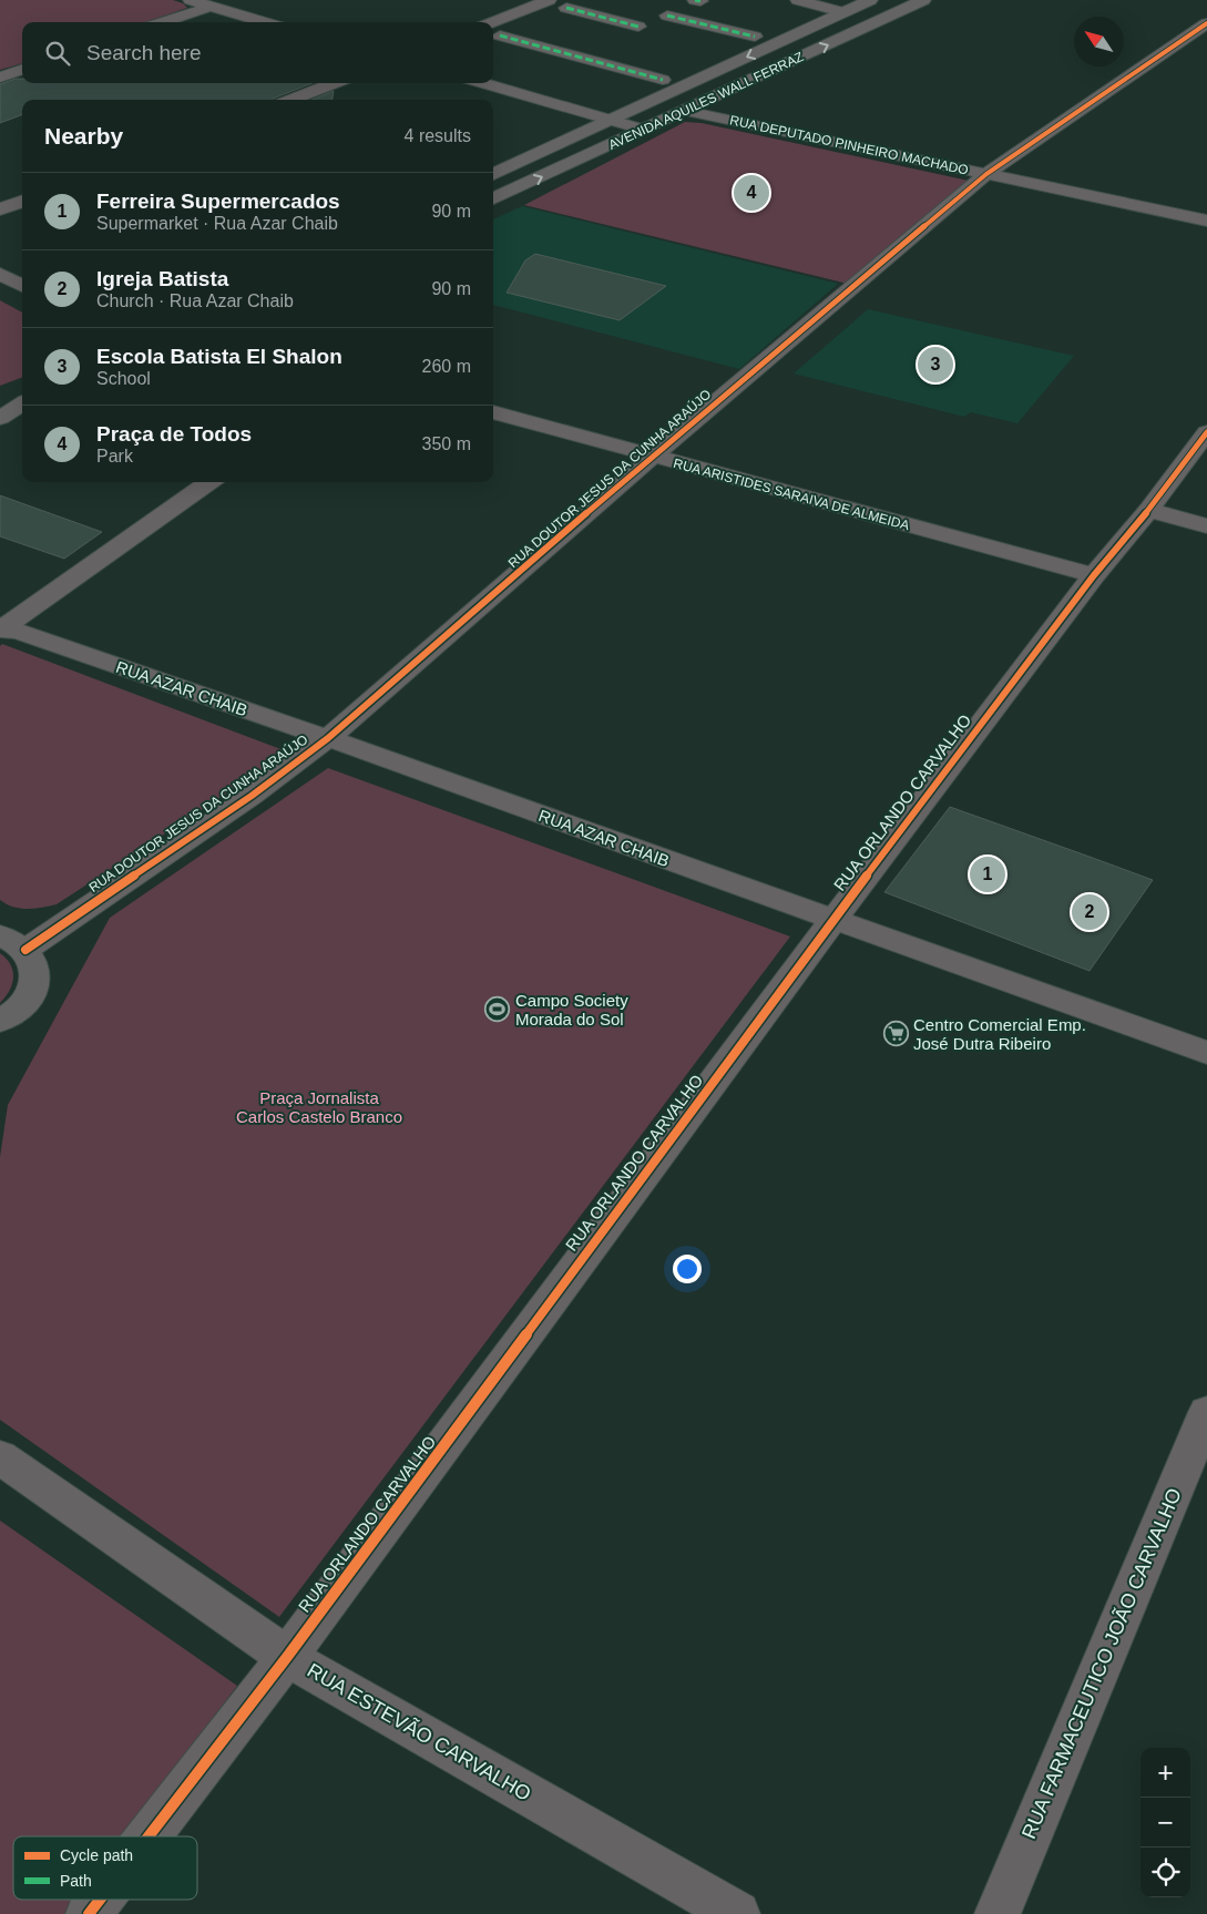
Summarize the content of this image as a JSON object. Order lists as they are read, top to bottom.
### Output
{
  "streets": {
    "main road": ["AVENIDA AQUILES WALL FERRAZ"],
    "street": [
      "RUA DEPUTADO PINHEIRO MACHADO",
      "RUA DOUTOR JESUS DA CUNHA ARAÚJO",
      "RUA ARISTIDES SARAIVA DE ALMEIDA",
      "RUA AZAR CHAIB",
      "RUA ORLANDO CARVALHO",
      "RUA FARMACEUTICO JOÃO CARVALHO",
      "RUA ESTEVÃO CARVALHO"
    ]
  },
  "crossings": [
    ["AVENIDA AQUILES WALL FERRAZ", "RUA DEPUTADO PINHEIRO MACHADO"],
    ["RUA DEPUTADO PINHEIRO MACHADO", "RUA DOUTOR JESUS DA CUNHA ARAÚJO"],
    ["RUA DOUTOR JESUS DA CUNHA ARAÚJO", "RUA ARISTIDES SARAIVA DE ALMEIDA"],
    ["RUA DOUTOR JESUS DA CUNHA ARAÚJO", "RUA AZAR CHAIB"],
    ["RUA ARISTIDES SARAIVA DE ALMEIDA", "RUA ORLANDO CARVALHO"],
    ["RUA AZAR CHAIB", "RUA ORLANDO CARVALHO"],
    ["RUA ORLANDO CARVALHO", "RUA ESTEVÃO CARVALHO"]
  ],
  "parks": ["Praça Jornalista Carlos Castelo Branco"],
  "places": {
    "sports": ["Campo Society Morada do Sol"],
    "supermarket": ["Centro Comercial Emp. José Dutra Ribeiro"]
  },
  "legend": ["Cycle path", "Path"],
  "north": "top left",
  "page": {
    "search": "Search here",
    "heading": ["Nearby", "4 results"],
    "list": [
      {
        "mark": "1",
        "name": "Ferreira Supermercados",
        "note": "Supermarket · Rua Azar Chaib",
        "value": "90 m"
      },
      {
        "mark": "2",
        "name": "Igreja Batista",
        "note": "Church · Rua Azar Chaib",
        "value": "90 m"
      },
      {
        "mark": "3",
        "name": "Escola Batista El Shalon",
        "note": "School",
        "value": "260 m"
      },
      {
        "mark": "4",
        "name": "Praça de Todos",
        "note": "Park",
        "value": "350 m"
      }
    ],
    "pins": [
      "4",
      "3",
      "1",
      "2"
    ],
    "map_buttons": ["+", "−"]
  }
}
